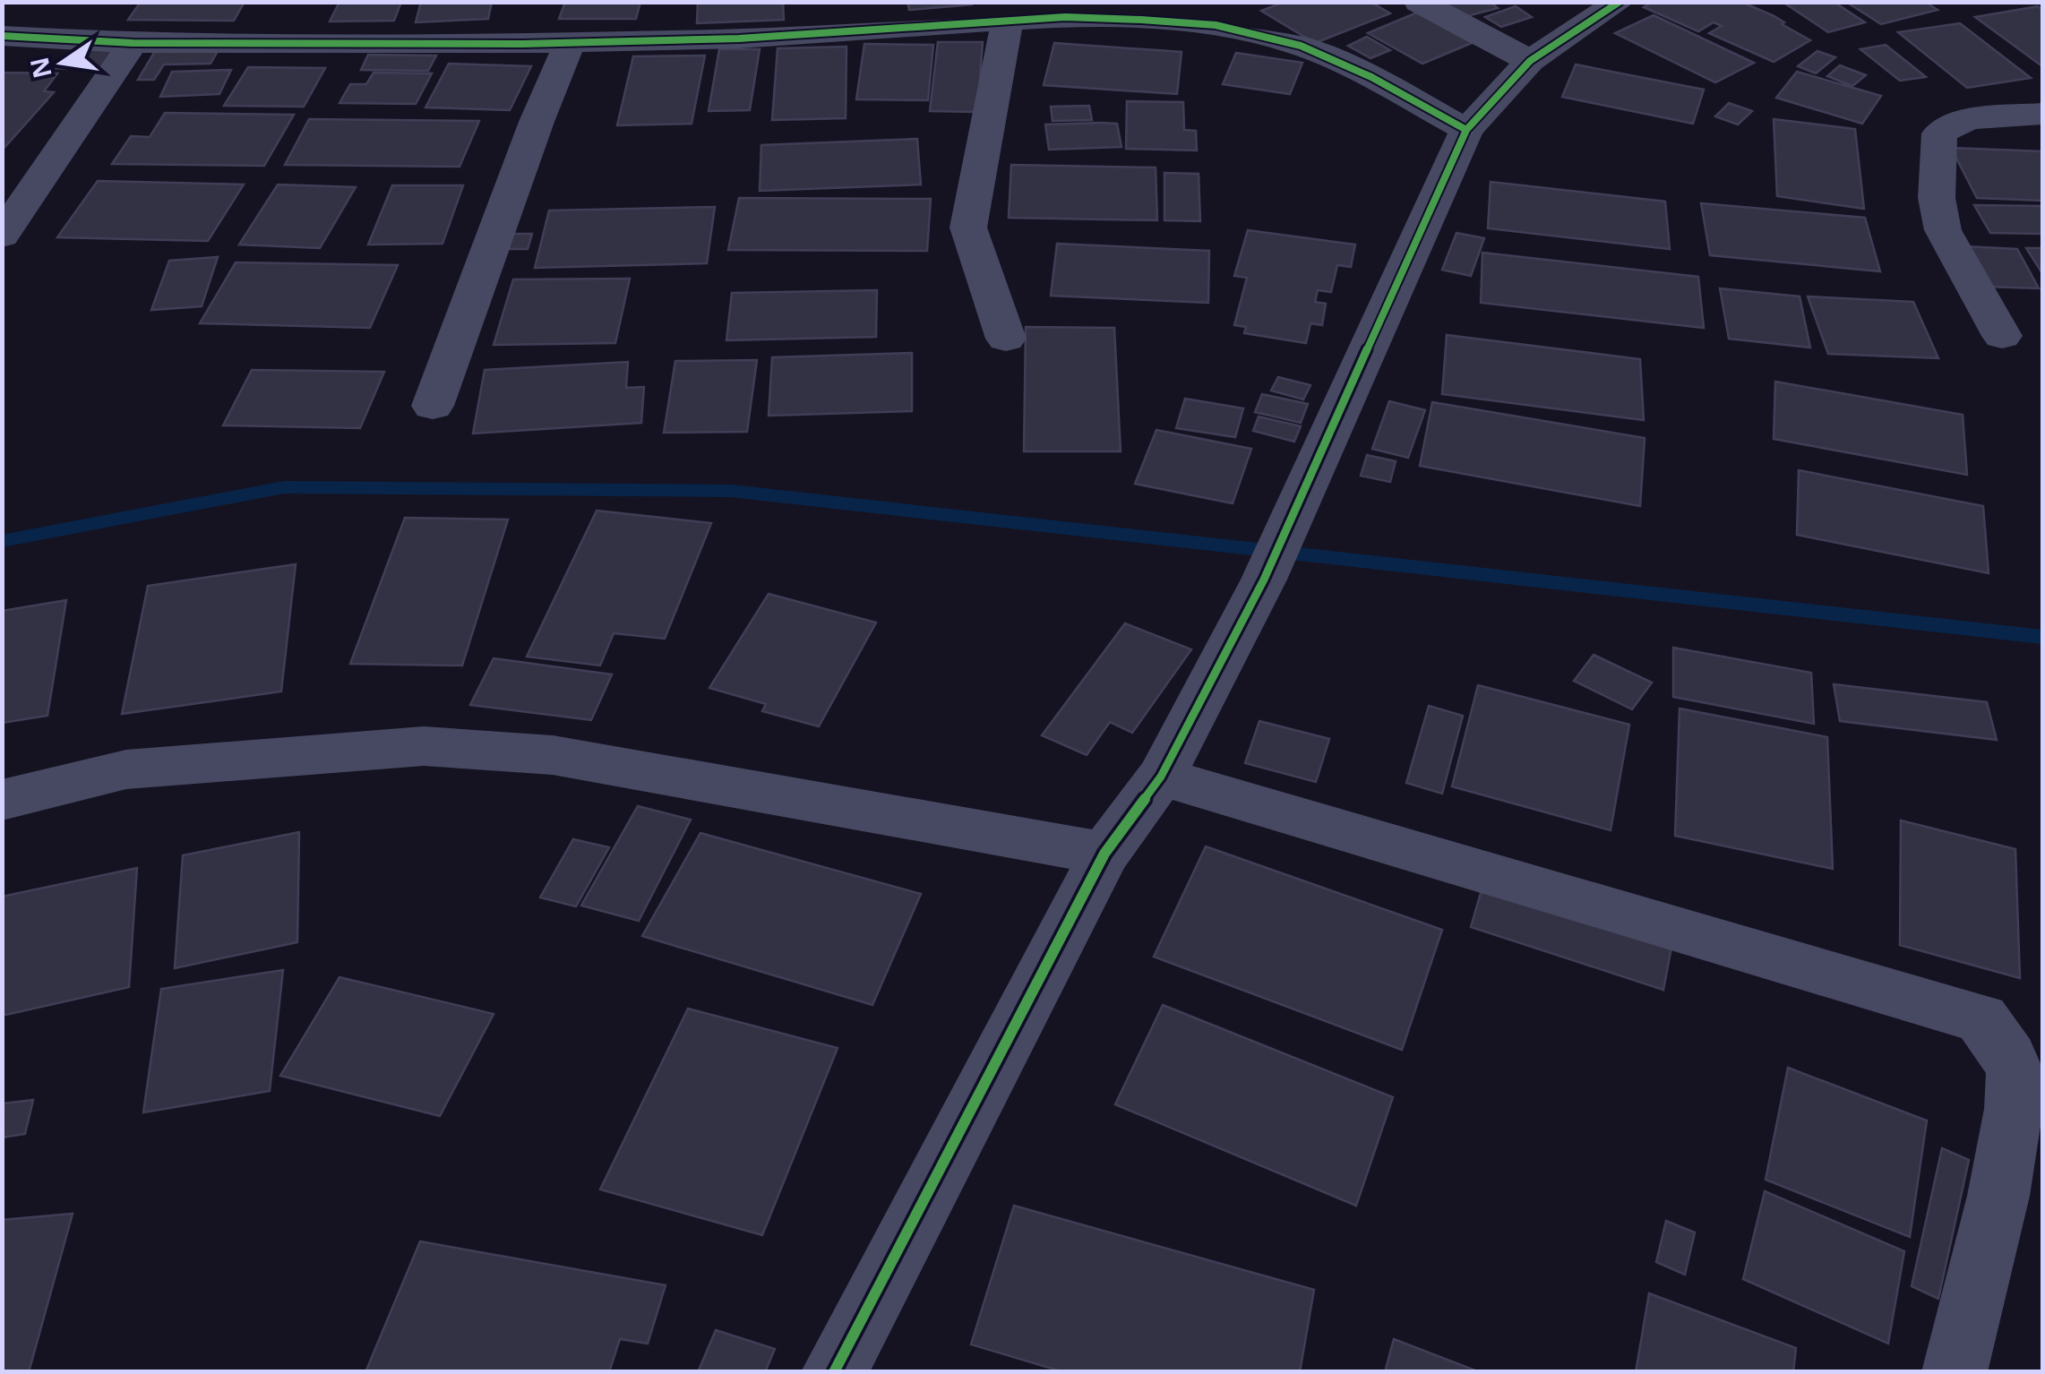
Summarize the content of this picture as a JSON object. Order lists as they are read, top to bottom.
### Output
{
  "north": "left"
}
